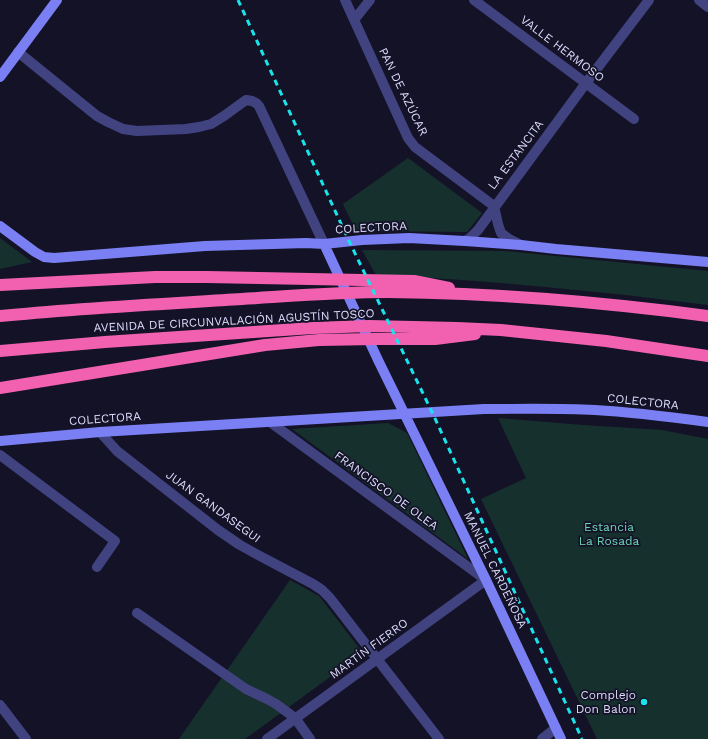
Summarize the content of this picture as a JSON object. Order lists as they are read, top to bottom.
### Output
{
  "streets": {
    "highway": ["AVENIDA DE CIRCUNVALACIÓN AGUSTÍN TOSCO"],
    "main road": ["COLECTORA", "MANUEL CARDEÑOSA"],
    "street": [
      "VALLE HERMOSO",
      "PAN DE AZÚCAR",
      "LA ESTANCITA",
      "FRANCISCO DE OLEA",
      "JUAN GANDASEGUI",
      "MARTÍN FIERRO"
    ]
  },
  "crossings": [
    ["VALLE HERMOSO", "LA ESTANCITA"],
    ["PAN DE AZÚCAR", "LA ESTANCITA"],
    ["LA ESTANCITA", "COLECTORA"],
    ["COLECTORA", "FRANCISCO DE OLEA"],
    ["COLECTORA", "JUAN GANDASEGUI"],
    ["COLECTORA", "MANUEL CARDEÑOSA"],
    ["FRANCISCO DE OLEA", "MANUEL CARDEÑOSA"],
    ["FRANCISCO DE OLEA", "MARTÍN FIERRO"],
    ["JUAN GANDASEGUI", "MARTÍN FIERRO"],
    ["MANUEL CARDEÑOSA", "MARTÍN FIERRO"]
  ],
  "parks": ["Estancia La Rosada"],
  "places": ["Complejo Don Balon"]
}
